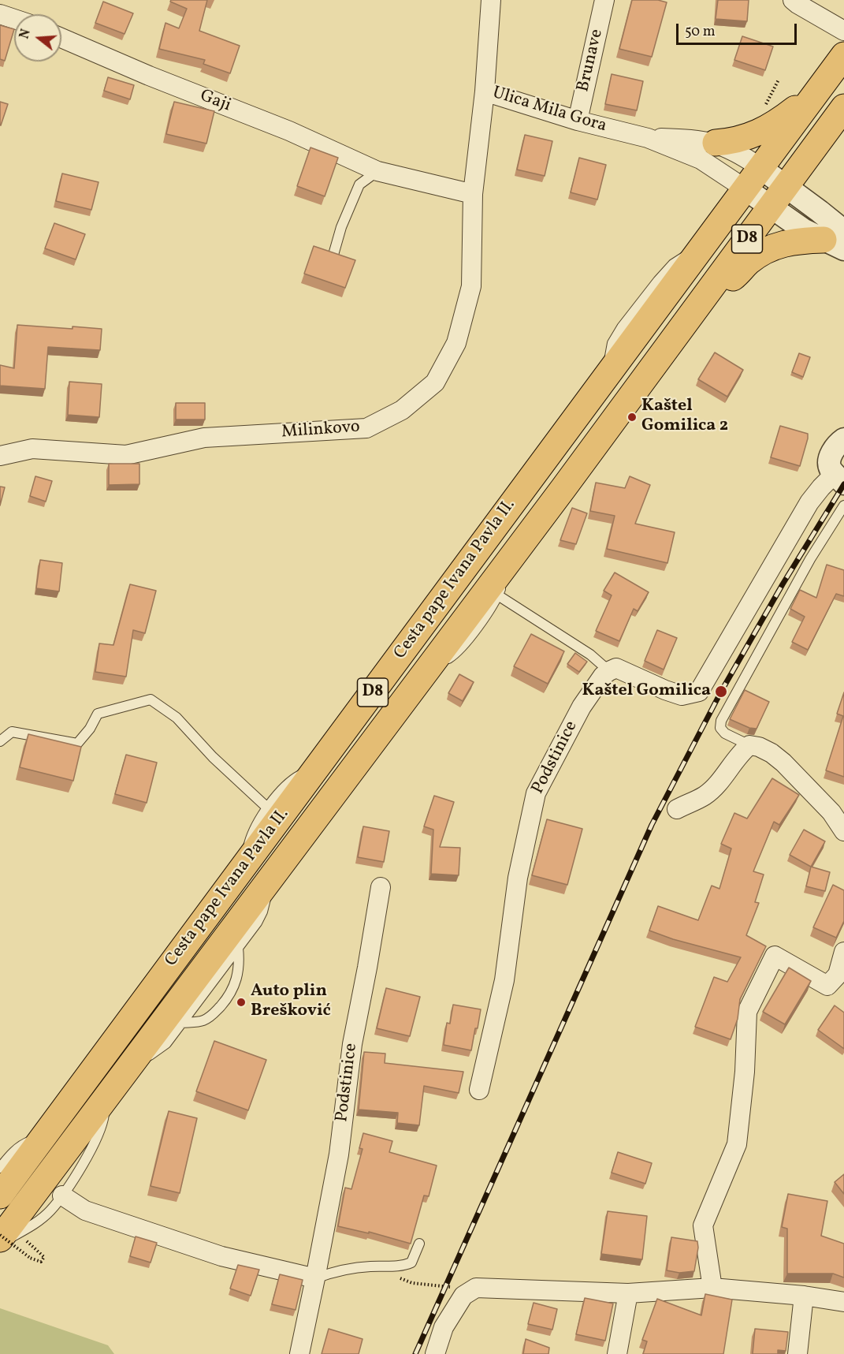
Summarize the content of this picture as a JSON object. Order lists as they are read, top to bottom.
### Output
{
  "streets": {
    "main road": ["D8", "Cesta pape Ivana Pavla II."],
    "street": [
      "Brunave",
      "Gaji",
      "Ulica Mila Gora",
      "Milinkovo",
      "Podstinice"
    ]
  },
  "crossings": [
    ["Brunave", "Ulica Mila Gora"],
    ["Gaji", "Milinkovo"],
    ["Ulica Mila Gora", "Cesta pape Ivana Pavla II."]
  ],
  "places": ["Kaštel Gomilica 2", "Kaštel Gomilica", "Auto plin Brešković"],
  "scale_bar": "50 m",
  "north": "left"
}
